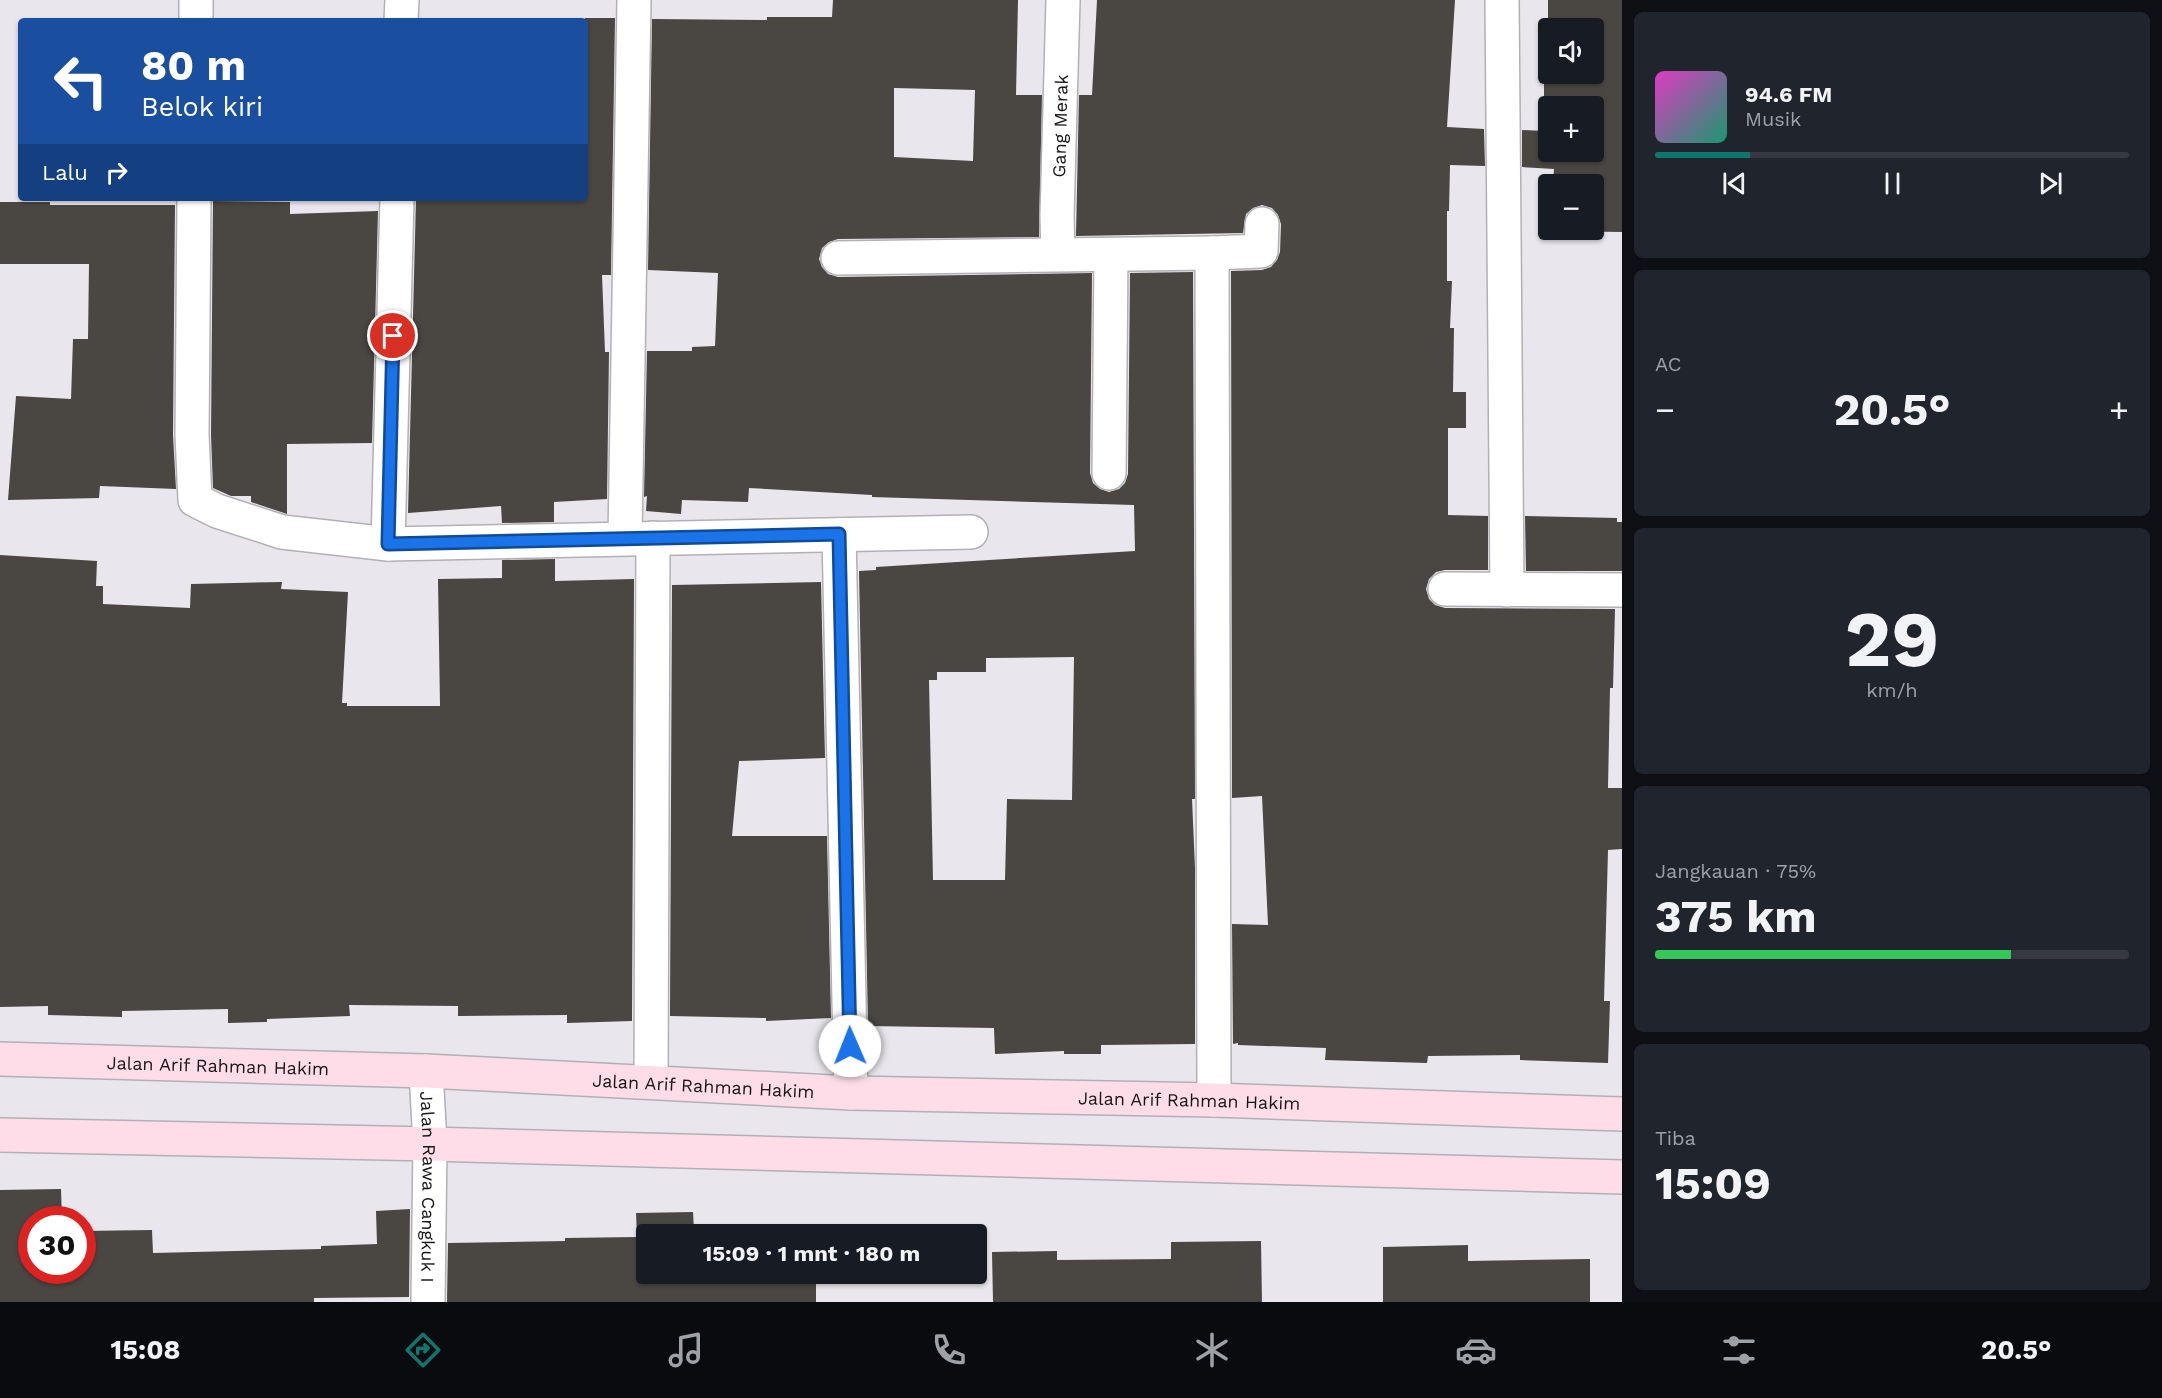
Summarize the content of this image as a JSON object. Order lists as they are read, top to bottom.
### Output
{
  "streets": {
    "main road": ["Jalan Arif Rahman Hakim"],
    "street": ["Gang Merak", "Jalan Rawa Cangkuk I"]
  },
  "crossings": [
    ["Jalan Arif Rahman Hakim", "Jalan Rawa Cangkuk I"]
  ],
  "page": {
    "map_buttons": ["+", "−"],
    "turn": ["80 m", "Belok kiri"],
    "song": ["94.6 FM", "Musik"],
    "then": "Lalu",
    "tile": [
      "AC",
      ["29", "km/h"],
      ["Jangkauan · 75%", "375 km"],
      ["Tiba", "15:09"]
    ],
    "heat": ["−", "20.5°", "+"],
    "limit": "30",
    "trip": "15:09 · 1 mnt · 180 m",
    "tabs": ["15:08", "20.5°"]
  }
}
